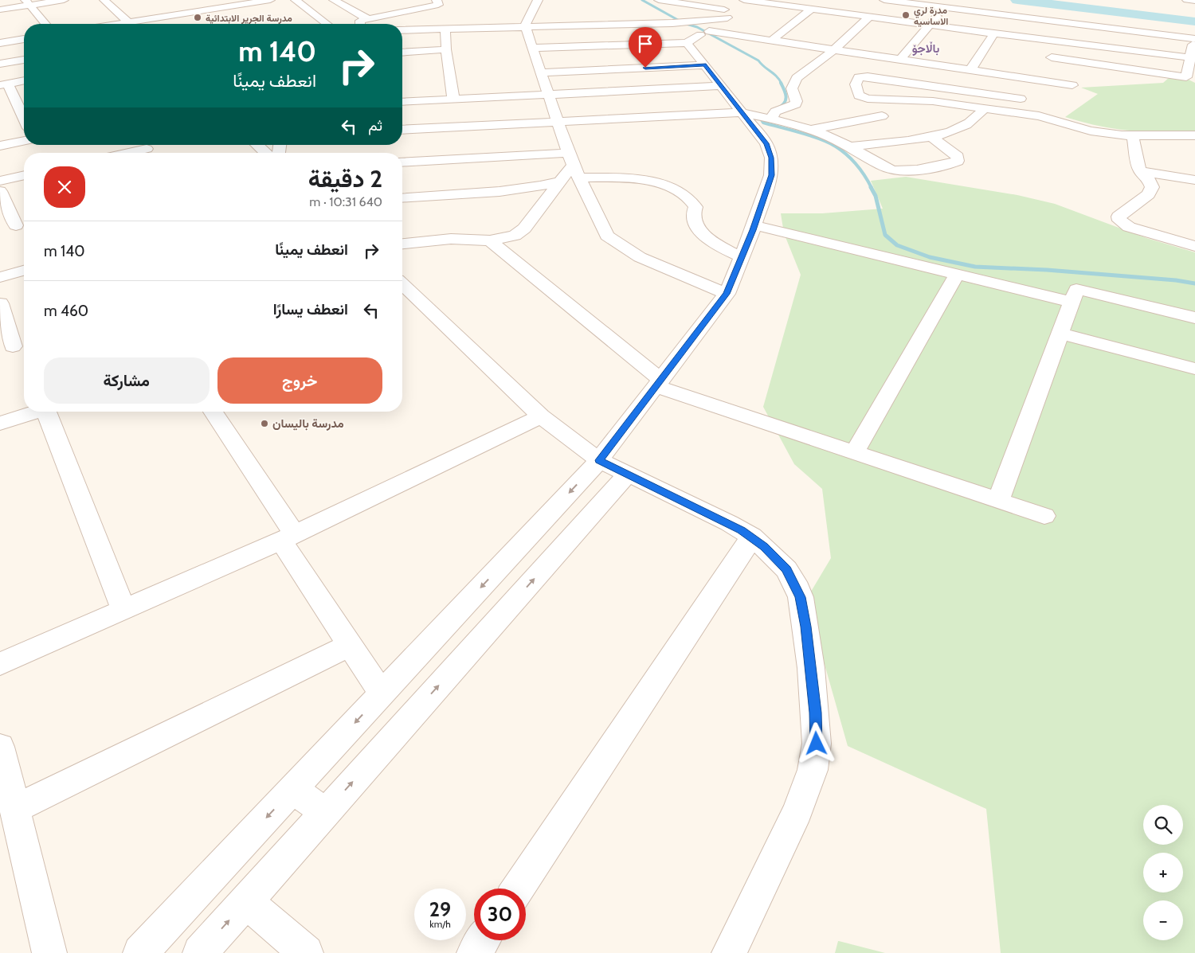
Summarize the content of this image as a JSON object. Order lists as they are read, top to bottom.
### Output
{
  "districts": ["باڵاجۆ"],
  "places": ["مدرة لري الاساسیه", "مدرسة الجرير الابتدائية", "مدرسة بالیسان"],
  "page": {
    "turn": ["140 m", "انعطف يمينًا"],
    "then": "ثم",
    "heading": ["2 دقيقة", "640 m · 10:31"],
    "list": [
      {
        "name": "انعطف يمينًا",
        "value": "140 m"
      },
      {
        "name": "انعطف يسارًا",
        "value": "460 m"
      }
    ],
    "buttons": ["خروج", "مشاركة"],
    "map_buttons": ["+", "−"],
    "speed": "29 km/h",
    "limit": "30"
  }
}
